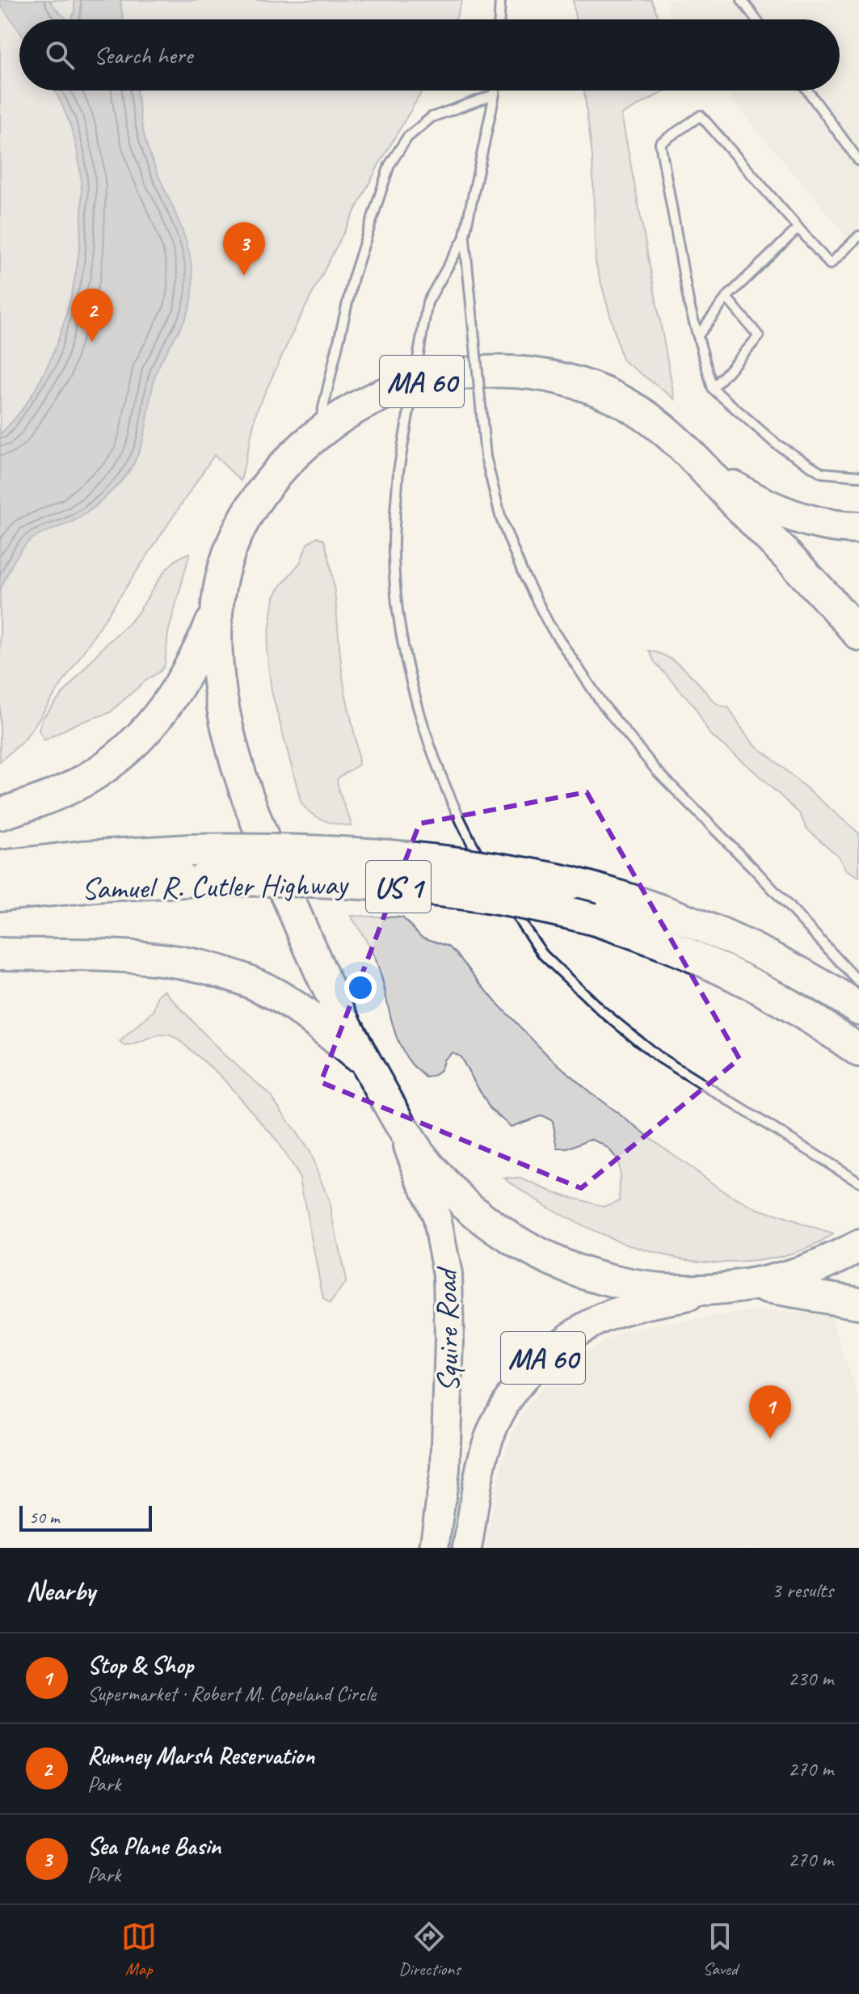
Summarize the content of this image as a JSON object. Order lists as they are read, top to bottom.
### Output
{
  "streets": {
    "highway": ["MA 60", "Samuel R. Cutler Highway", "US 1"],
    "main road": ["Squire Road"]
  },
  "crossings": [
    ["MA 60", "Squire Road"]
  ],
  "scale_bar": "50 m",
  "page": {
    "search": "Search here",
    "pins": ["3", "2", "1"],
    "scale": "50 m",
    "heading": ["Nearby", "3 results"],
    "list": [
      {
        "mark": "1",
        "name": "Stop & Shop",
        "note": "Supermarket · Robert M. Copeland Circle",
        "value": "230 m"
      },
      {
        "mark": "2",
        "name": "Rumney Marsh Reservation",
        "note": "Park",
        "value": "270 m"
      },
      {
        "mark": "3",
        "name": "Sea Plane Basin",
        "note": "Park",
        "value": "270 m"
      }
    ],
    "nav": ["Map", "Directions", "Saved"]
  }
}
